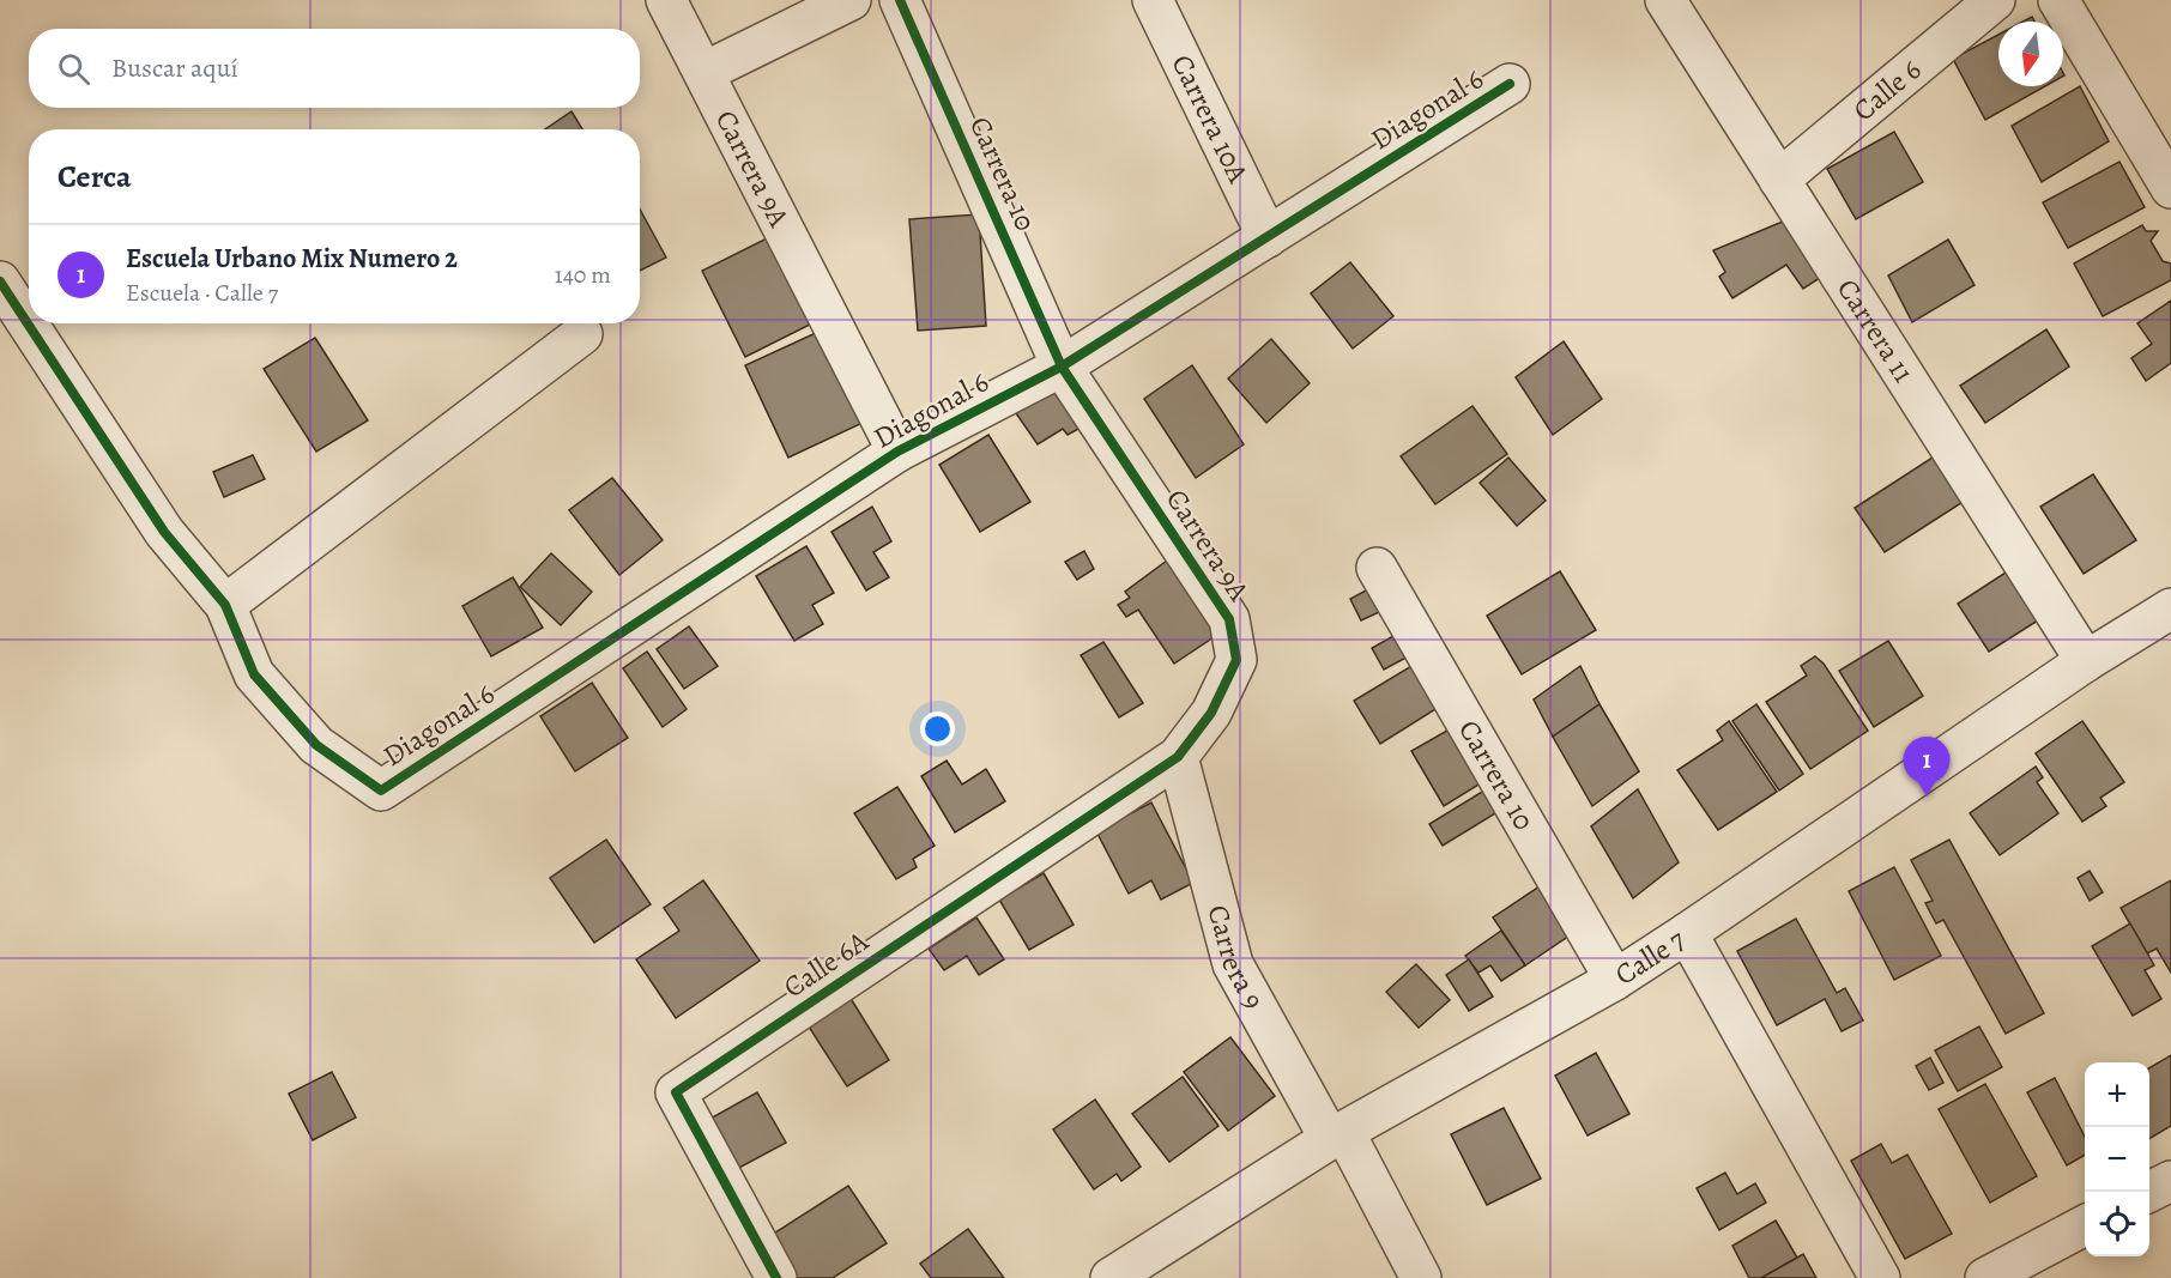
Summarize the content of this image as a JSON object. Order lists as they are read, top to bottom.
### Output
{
  "streets": {
    "street": [
      "Calle 6",
      "Diagonal 6",
      "Carrera 10A",
      "Carrera 9A",
      "Carrera 10",
      "Carrera 11",
      "Carrera 9",
      "Calle 7",
      "Calle 6A"
    ]
  },
  "crossings": [
    ["Calle 6", "Carrera 11"],
    ["Diagonal 6", "Carrera 10A"],
    ["Diagonal 6", "Carrera 9A"],
    ["Diagonal 6", "Carrera 10"],
    ["Carrera 9A", "Carrera 10"],
    ["Carrera 9A", "Carrera 9"],
    ["Carrera 9A", "Calle 6A"],
    ["Carrera 10", "Calle 7"],
    ["Carrera 11", "Calle 7"],
    ["Carrera 9", "Calle 7"],
    ["Carrera 9", "Calle 6A"]
  ],
  "north": "bottom",
  "page": {
    "search": "Buscar aquí",
    "heading": "Cerca",
    "list": [
      {
        "mark": "1",
        "name": "Escuela Urbano Mix Numero 2",
        "note": "Escuela · Calle 7",
        "value": "140 m"
      }
    ],
    "pins": "1",
    "map_buttons": ["+", "−"]
  }
}
